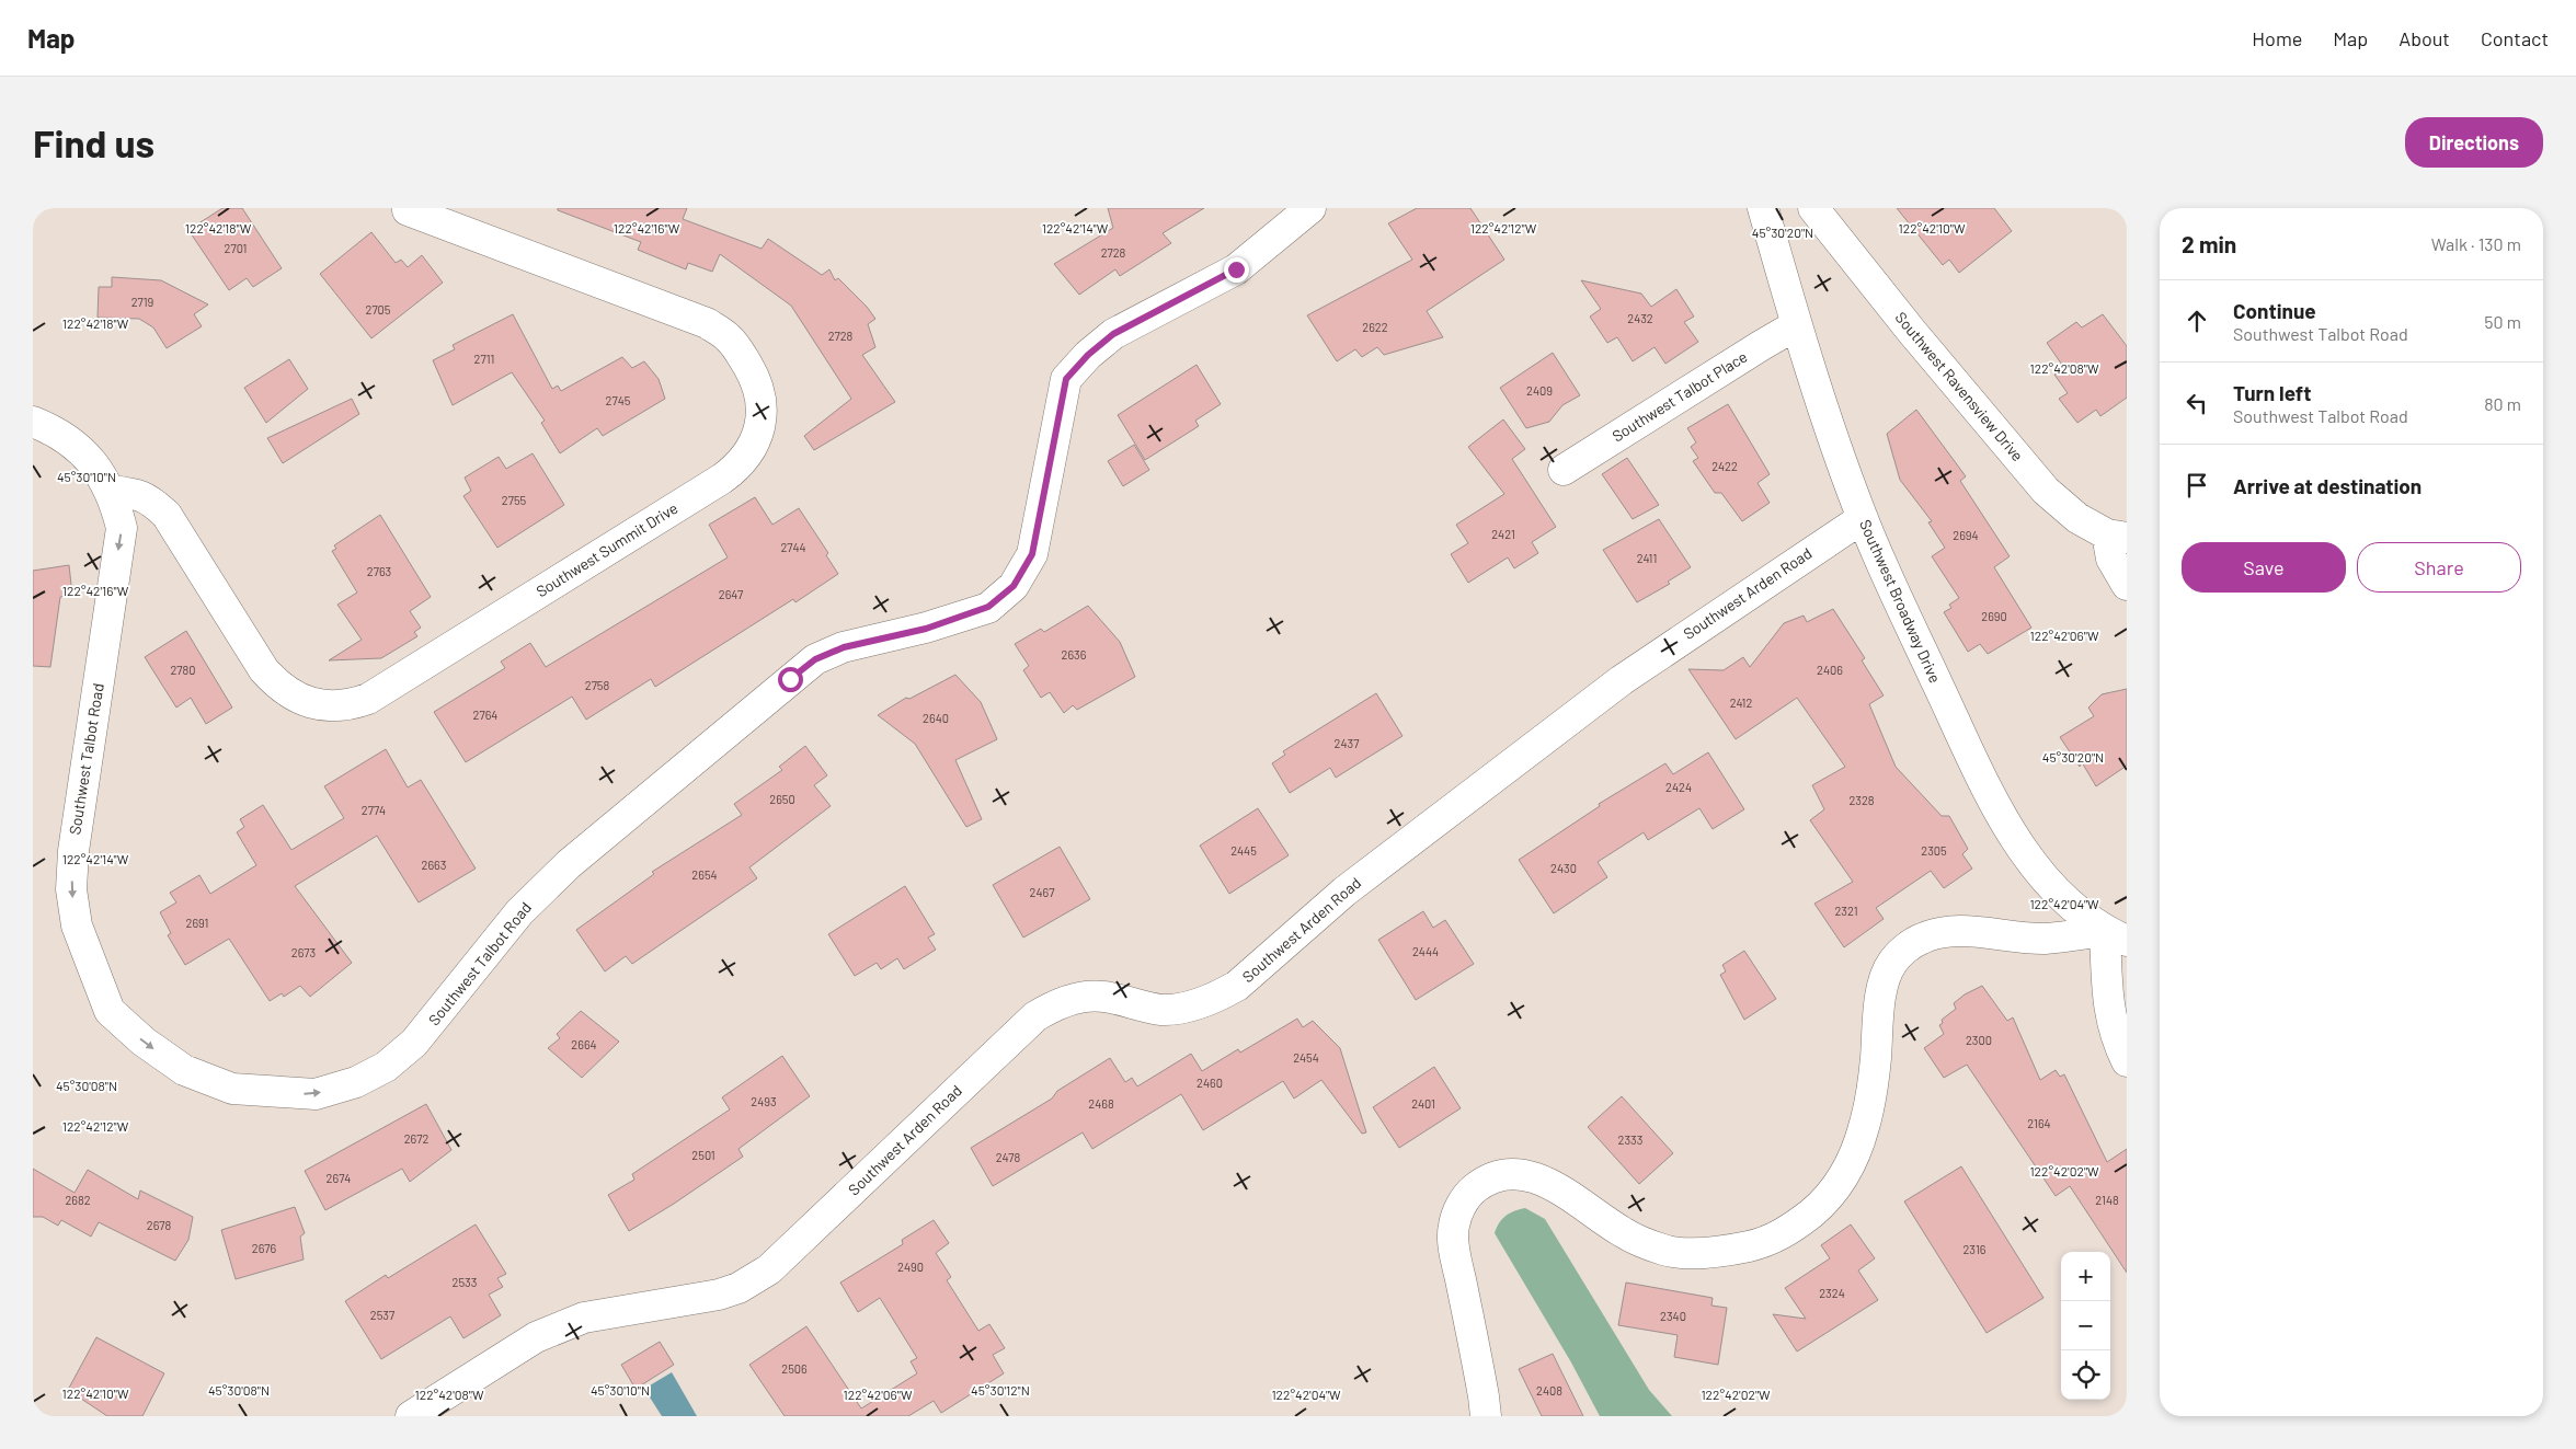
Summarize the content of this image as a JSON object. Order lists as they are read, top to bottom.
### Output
{
  "streets": {
    "street": [
      "Southwest Ravensview Drive",
      "Southwest Talbot Place",
      "Southwest Summit Drive",
      "Southwest Arden Road",
      "Southwest Broadway Drive",
      "Southwest Talbot Road"
    ]
  },
  "crossings": [
    ["Southwest Talbot Place", "Southwest Broadway Drive"],
    ["Southwest Summit Drive", "Southwest Talbot Road"],
    ["Southwest Arden Road", "Southwest Broadway Drive"]
  ],
  "house_numbers": [
    "2701",
    "2728",
    "2719",
    "2705",
    "2432",
    "2622",
    "2728",
    "2711",
    "2409",
    "2745",
    "2422",
    "2755",
    "2421",
    "2694",
    "2744",
    "2411",
    "2763",
    "2647",
    "2690",
    "2636",
    "2780",
    "2406",
    "2758",
    "2412",
    "2764",
    "2640",
    "2437",
    "2424",
    "2650",
    "2328",
    "2774",
    "2445",
    "2305",
    "2663",
    "2430",
    "2654",
    "2467",
    "2321",
    "2691",
    "2444",
    "2673",
    "2300",
    "2664",
    "2454",
    "2460",
    "2493",
    "2468",
    "2401",
    "2164",
    "2672",
    "2333",
    "2501",
    "2478",
    "2674",
    "2682",
    "2148",
    "2678",
    "2676",
    "2316",
    "2490",
    "2533",
    "2324",
    "2537",
    "2340",
    "2506",
    "2408"
  ],
  "page": {
    "header": "Map",
    "nav": [
      "Home",
      "Map",
      "About",
      "Contact"
    ],
    "buttons": [
      "Directions",
      ["Save", "Share"]
    ],
    "title": "Find us",
    "heading": ["2 min", "Walk · 130 m"],
    "list": [
      ["Continue", "Southwest Talbot Road", "50 m"],
      ["Turn left", "Southwest Talbot Road", "80 m"],
      "Arrive at destination"
    ],
    "map_buttons": ["+", "−"]
  },
  "coordinates": [
    "122°42'18\"W",
    "122°42'16\"W",
    "122°42'14\"W",
    "122°42'10\"W",
    "122°42'12\"W",
    "45°30'20\"N",
    "122°42'08\"W",
    "45°30'10\"N",
    "122°42'06\"W",
    "122°42'04\"W",
    "45°30'08\"N",
    "122°42'02\"W",
    "45°30'12\"N"
  ]
}
